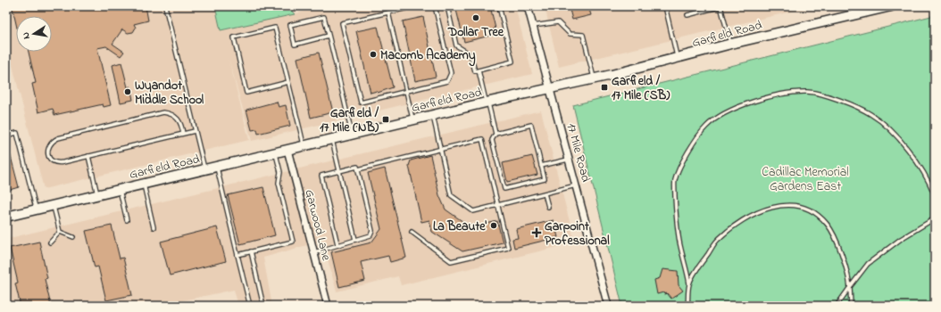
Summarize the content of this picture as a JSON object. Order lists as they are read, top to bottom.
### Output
{
  "streets": {
    "main road": ["Garfield Road"],
    "street": ["17 Mile Road", "Garwood Lane"]
  },
  "crossings": [
    ["Garfield Road", "17 Mile Road"],
    ["Garfield Road", "Garwood Lane"]
  ],
  "parks": ["Cadillac Memorial Gardens East"],
  "places": {
    "other": [
      "Dollar Tree",
      "Macomb Academy",
      "Wyandot Middle School",
      "La Beaute'"
    ],
    "transit": ["Garfield / 17 Mile (SB)", "Garfield / 17 Mile (NB)"],
    "health": ["Garpoint Professional"]
  },
  "north": "left"
}
